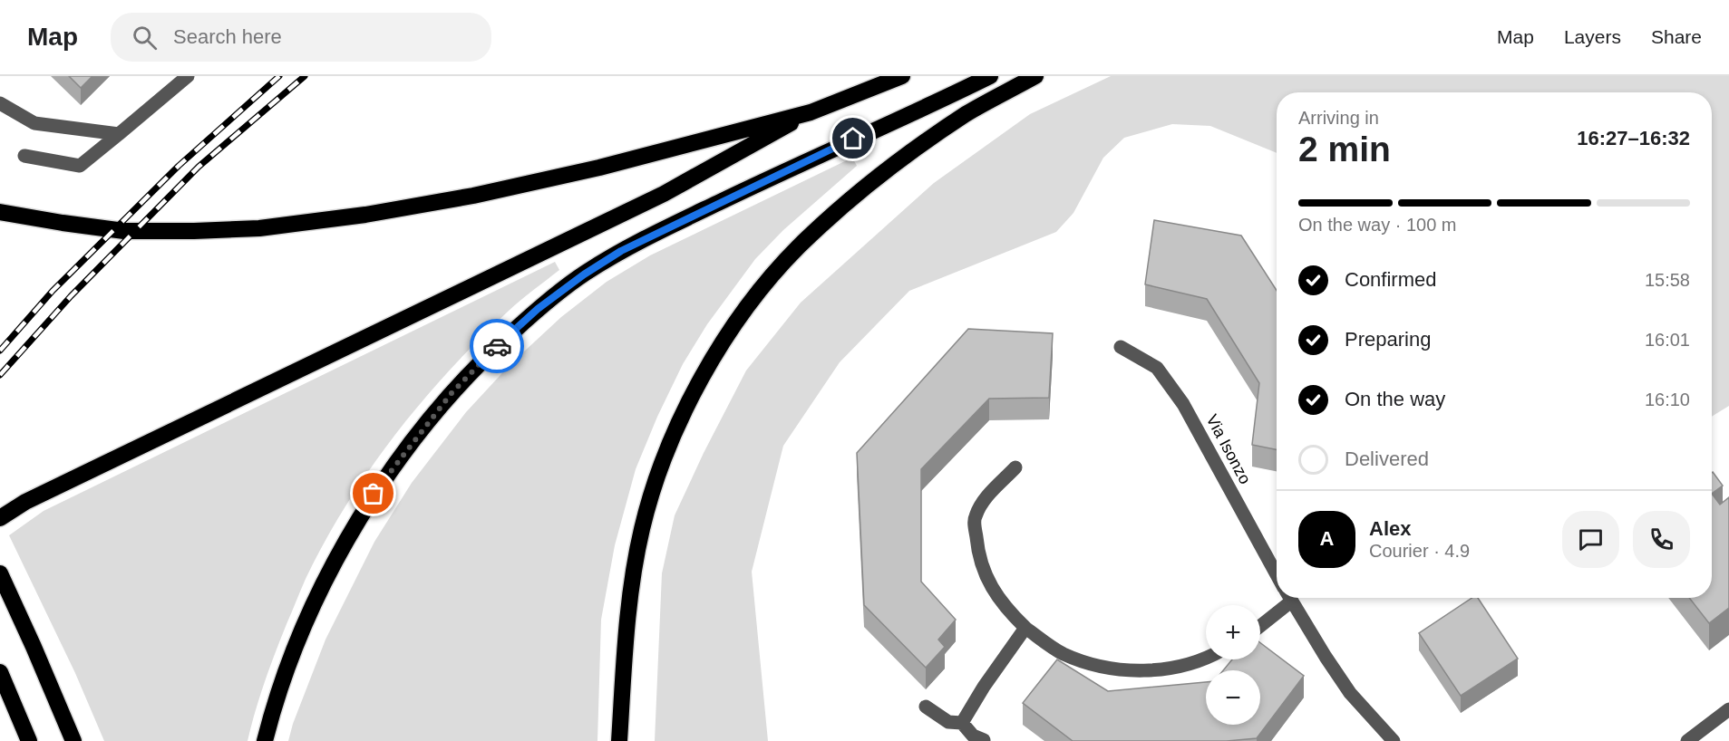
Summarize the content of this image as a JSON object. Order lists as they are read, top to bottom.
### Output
{
  "streets": {
    "street": ["Via Isonzo"]
  },
  "page": {
    "header": "Map",
    "search": "Search here",
    "nav": ["Map", "Layers", "Share"],
    "heading": ["2 min", "Arriving in", "16:27–16:32"],
    "panel": ["Alex", "Courier · 4.9"],
    "bar": "On the way · 100 m",
    "list": [
      ["Confirmed", "15:58"],
      ["Preparing", "16:01"],
      ["On the way", "16:10"],
      "Delivered"
    ],
    "round": "A",
    "map_buttons": ["+", "−"]
  }
}
